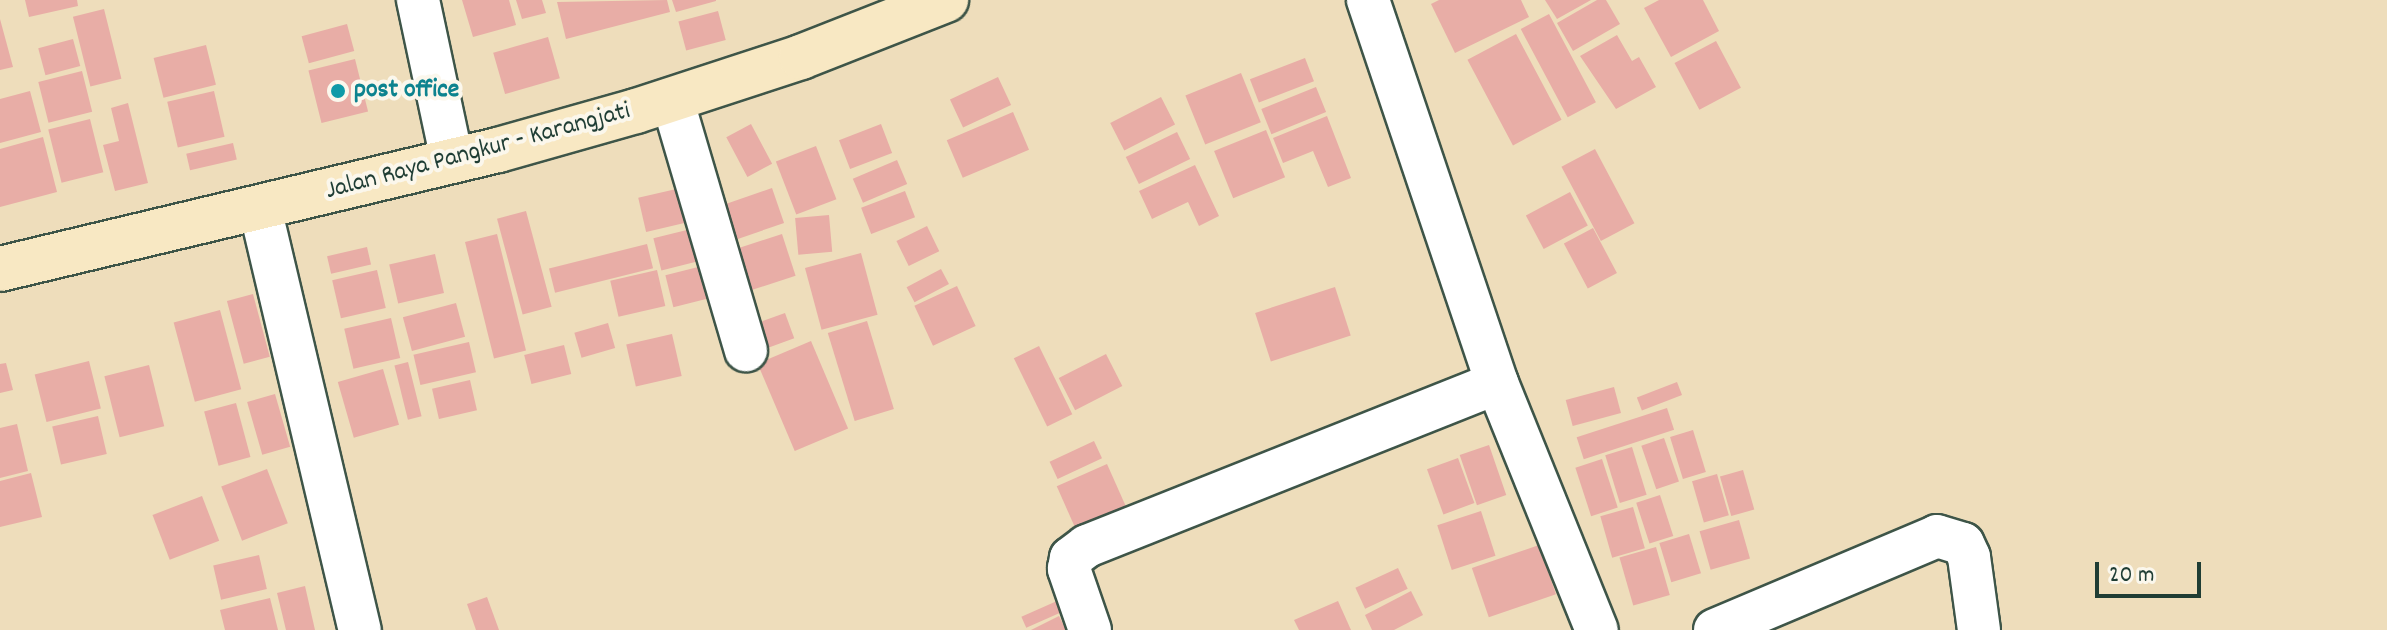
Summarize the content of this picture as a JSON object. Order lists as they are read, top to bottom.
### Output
{
  "streets": {
    "main road": ["Jalan Raya Pangkur - Karangjati"]
  },
  "places": ["post office"],
  "scale_bar": "20 m"
}
